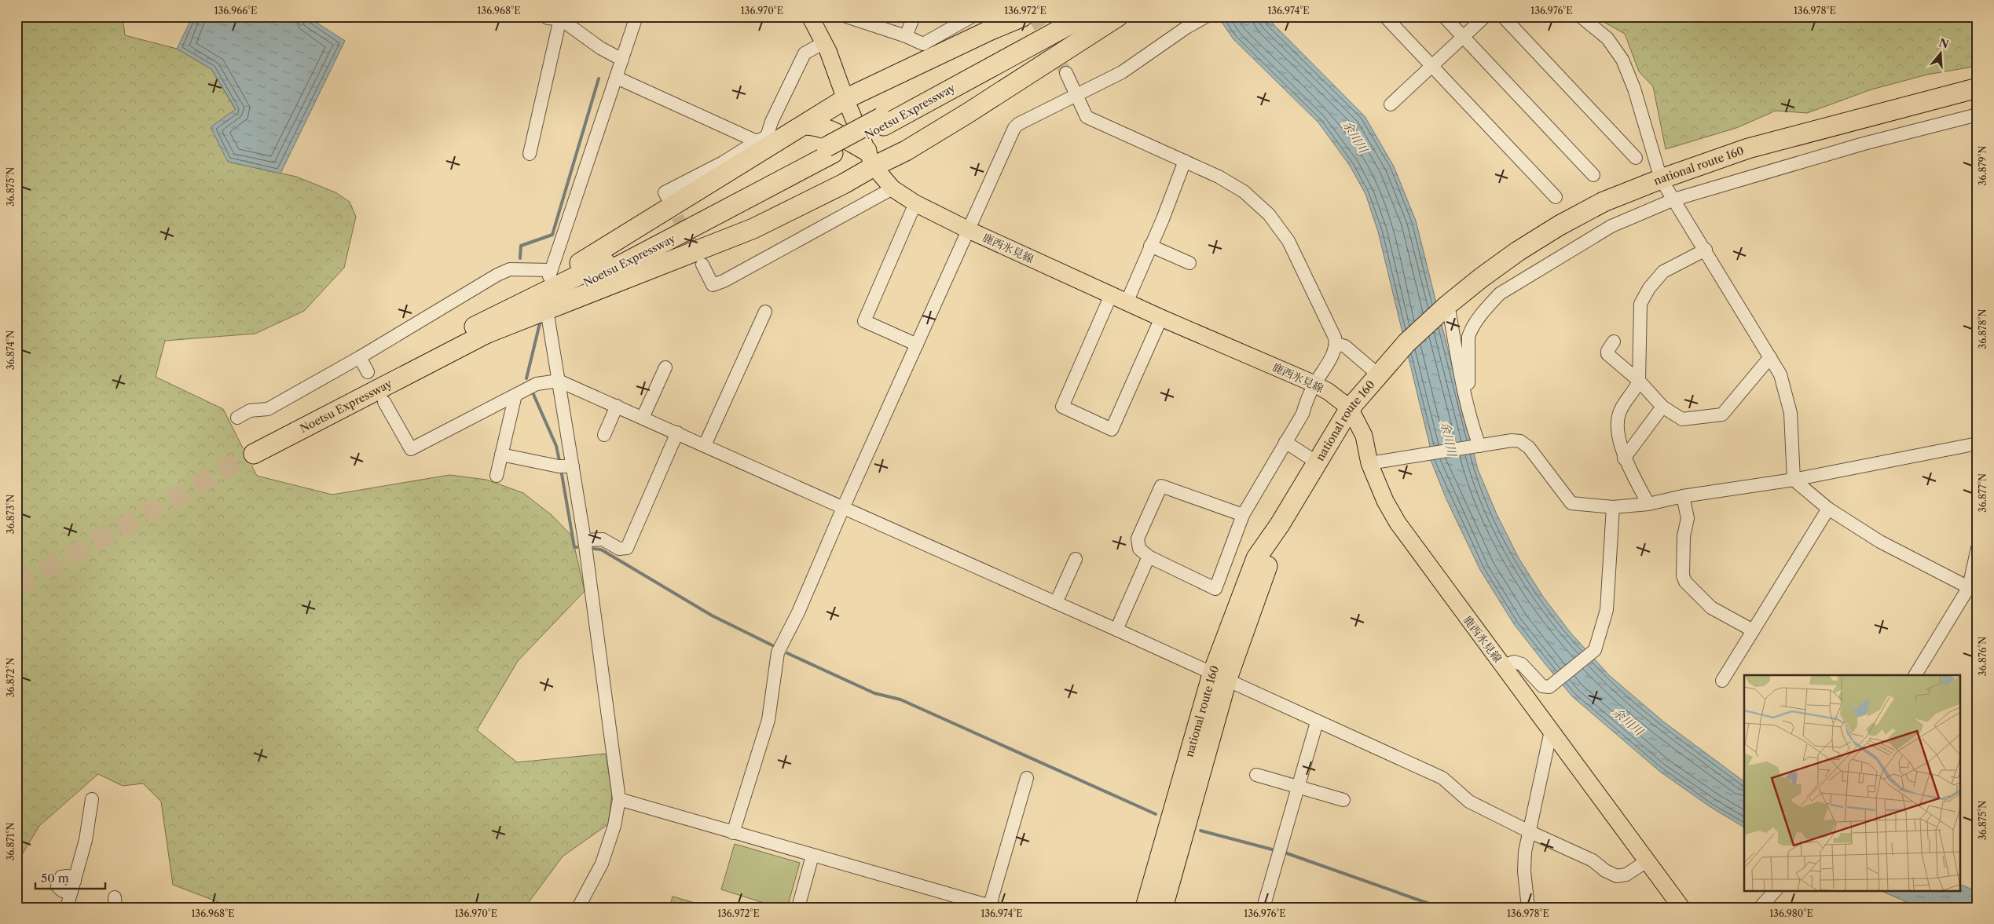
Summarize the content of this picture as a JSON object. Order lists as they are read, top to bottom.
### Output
{
  "streets": {
    "highway": ["Noetsu Expressway", "national route 160"],
    "main road": ["鹿西氷見線"]
  },
  "crossings": [
    ["national route 160", "鹿西氷見線"]
  ],
  "water": ["余川川"],
  "scale_bar": "50 m",
  "north": "top",
  "coordinates": [
    "136.966°E",
    "136.968°E",
    "136.970°E",
    "136.972°E",
    "136.974°E",
    "136.976°E",
    "136.978°E",
    "36.879°N",
    "36.875°N",
    "36.878°N",
    "36.874°N",
    "36.877°N",
    "36.873°N",
    "36.876°N",
    "36.872°N",
    "36.871°N",
    "136.980°E"
  ]
}
